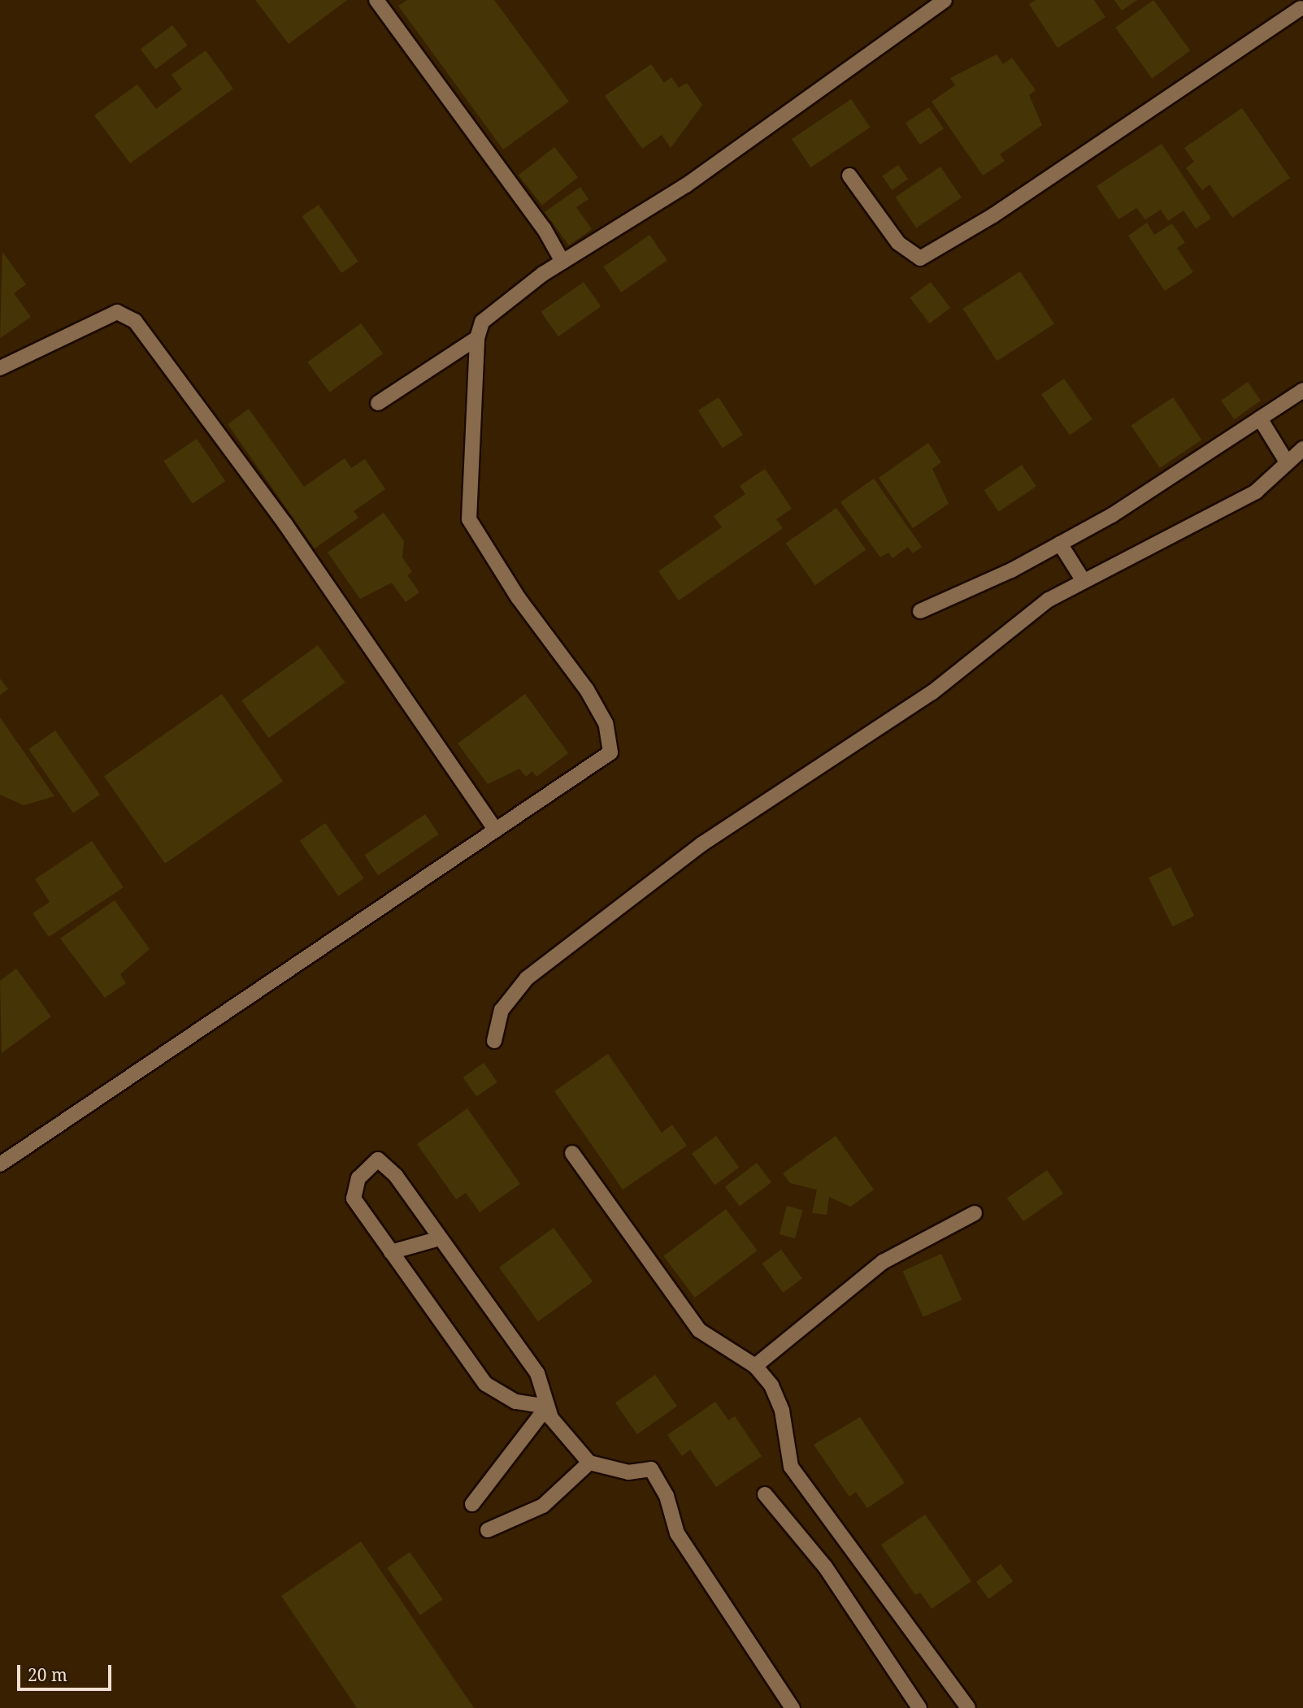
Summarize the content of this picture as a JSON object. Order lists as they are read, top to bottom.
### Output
{
  "scale_bar": "20 m"
}
